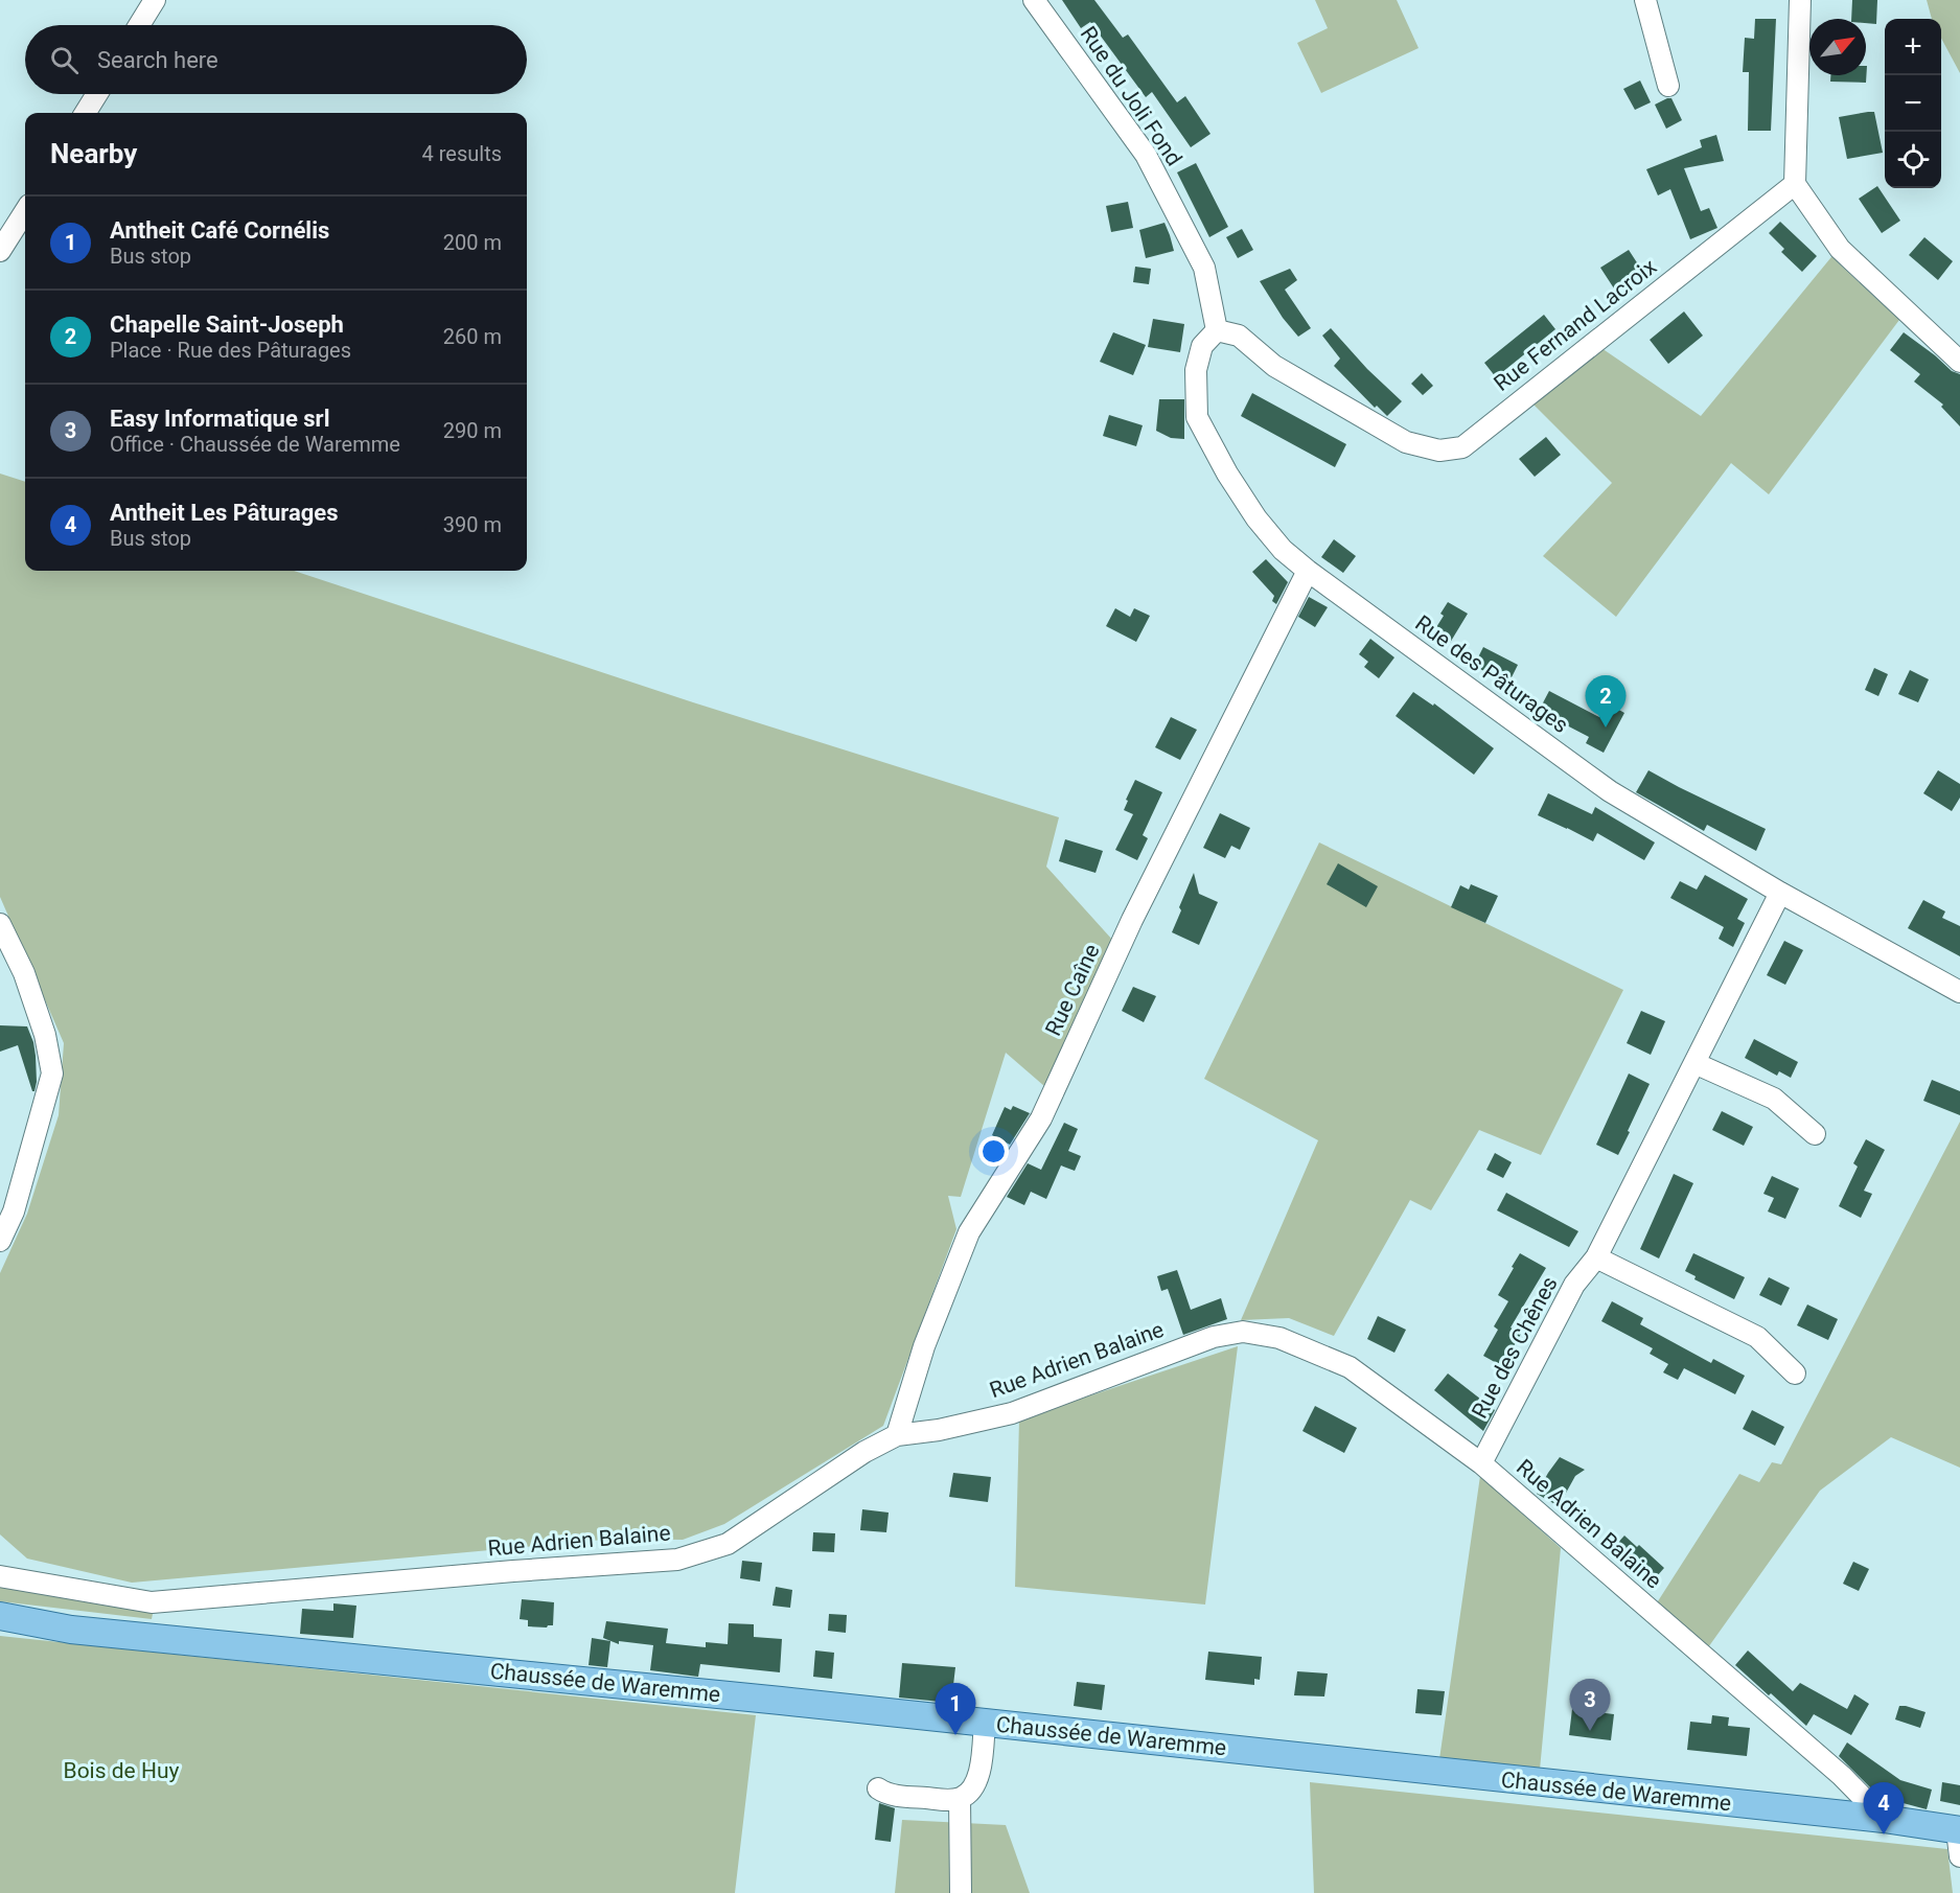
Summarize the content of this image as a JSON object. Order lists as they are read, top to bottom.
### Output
{
  "streets": {
    "main road": ["Chaussée de Waremme"],
    "street": [
      "Rue du Joli Fond",
      "Rue Fernand Lacroix",
      "Rue des Pâturages",
      "Rue Caîne",
      "Rue des Chênes",
      "Rue Adrien Balaine"
    ]
  },
  "crossings": [
    ["Rue du Joli Fond", "Rue Fernand Lacroix"],
    ["Rue du Joli Fond", "Rue des Pâturages"],
    ["Rue Fernand Lacroix", "Rue des Pâturages"],
    ["Rue des Pâturages", "Rue Caîne"],
    ["Rue des Pâturages", "Rue des Chênes"],
    ["Rue Caîne", "Rue Adrien Balaine"],
    ["Rue des Chênes", "Rue Adrien Balaine"],
    ["Rue Adrien Balaine", "Chaussée de Waremme"]
  ],
  "parks": ["Bois de Huy"],
  "north": "top right",
  "page": {
    "map_buttons": ["+", "−"],
    "search": "Search here",
    "heading": ["Nearby", "4 results"],
    "list": [
      {
        "mark": "1",
        "name": "Antheit Café Cornélis",
        "note": "Bus stop",
        "value": "200 m"
      },
      {
        "mark": "2",
        "name": "Chapelle Saint-Joseph",
        "note": "Place · Rue des Pâturages",
        "value": "260 m"
      },
      {
        "mark": "3",
        "name": "Easy Informatique srl",
        "note": "Office · Chaussée de Waremme",
        "value": "290 m"
      },
      {
        "mark": "4",
        "name": "Antheit Les Pâturages",
        "note": "Bus stop",
        "value": "390 m"
      }
    ],
    "pins": [
      "2",
      "3",
      "1",
      "4"
    ]
  }
}
